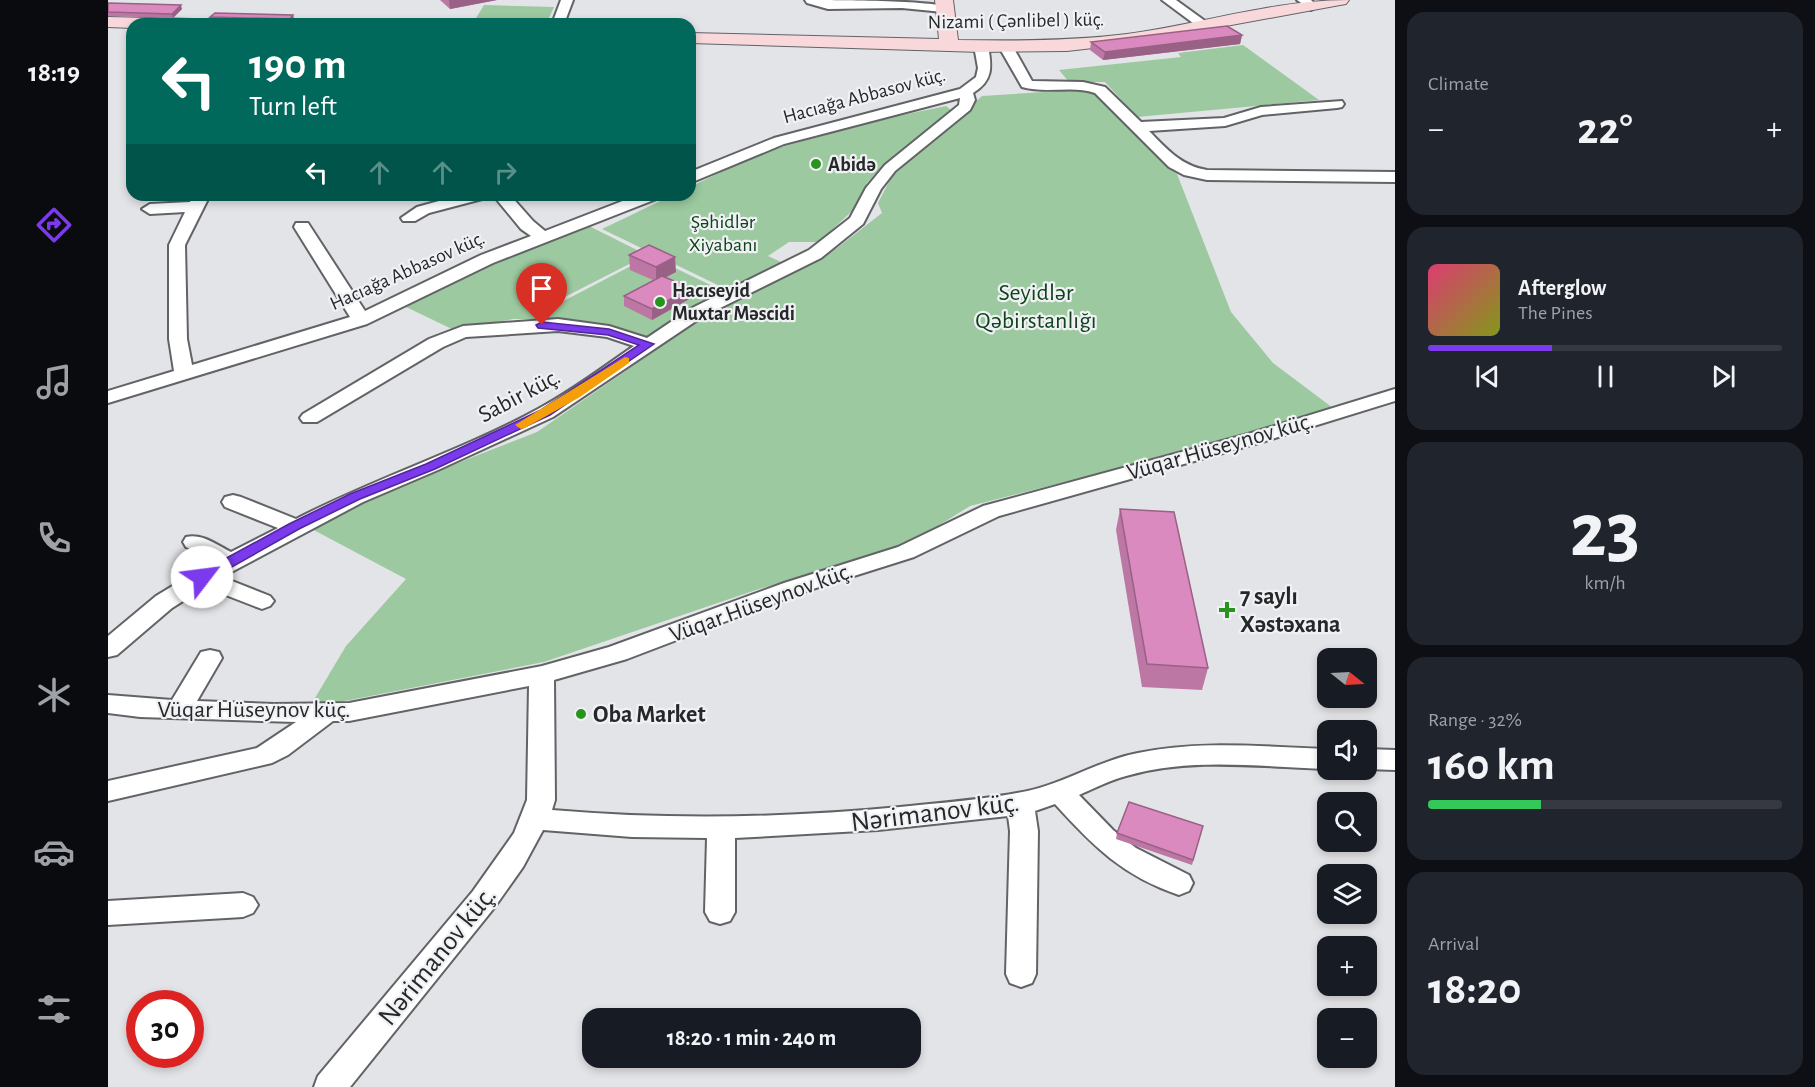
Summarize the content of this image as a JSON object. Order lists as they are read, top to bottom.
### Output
{
  "streets": {
    "main road": ["Nizami ( Çənlibel ) küç."],
    "street": [
      "Hacıağa Abbasov küç.",
      "Sabir küç.",
      "Vüqar Hüseynov küç.",
      "Nərimanov küç."
    ]
  },
  "crossings": [
    ["Nizami ( Çənlibel ) küç.", "Hacıağa Abbasov küç."],
    ["Hacıağa Abbasov küç.", "Sabir küç."],
    ["Vüqar Hüseynov küç.", "Nərimanov küç."]
  ],
  "parks": ["Şəhidlər Xiyabanı", "Seyidlər Qəbirstanlığı"],
  "places": {
    "other": ["Abidə", "Hacıseyid Muxtar Məscidi", "Oba Market"],
    "health": ["7 saylı Xəstəxana"]
  },
  "north": "right",
  "page": {
    "tabs": "18:19",
    "tile": [
      "Climate",
      ["23", "km/h"],
      ["Range · 32%", "160 km"],
      ["Arrival", "18:20"]
    ],
    "turn": ["190 m", "Turn left"],
    "heat": ["−", "22°", "+"],
    "song": ["Afterglow", "The Pines"],
    "map_buttons": ["+", "−"],
    "limit": "30",
    "trip": "18:20 · 1 min · 240 m"
  }
}
